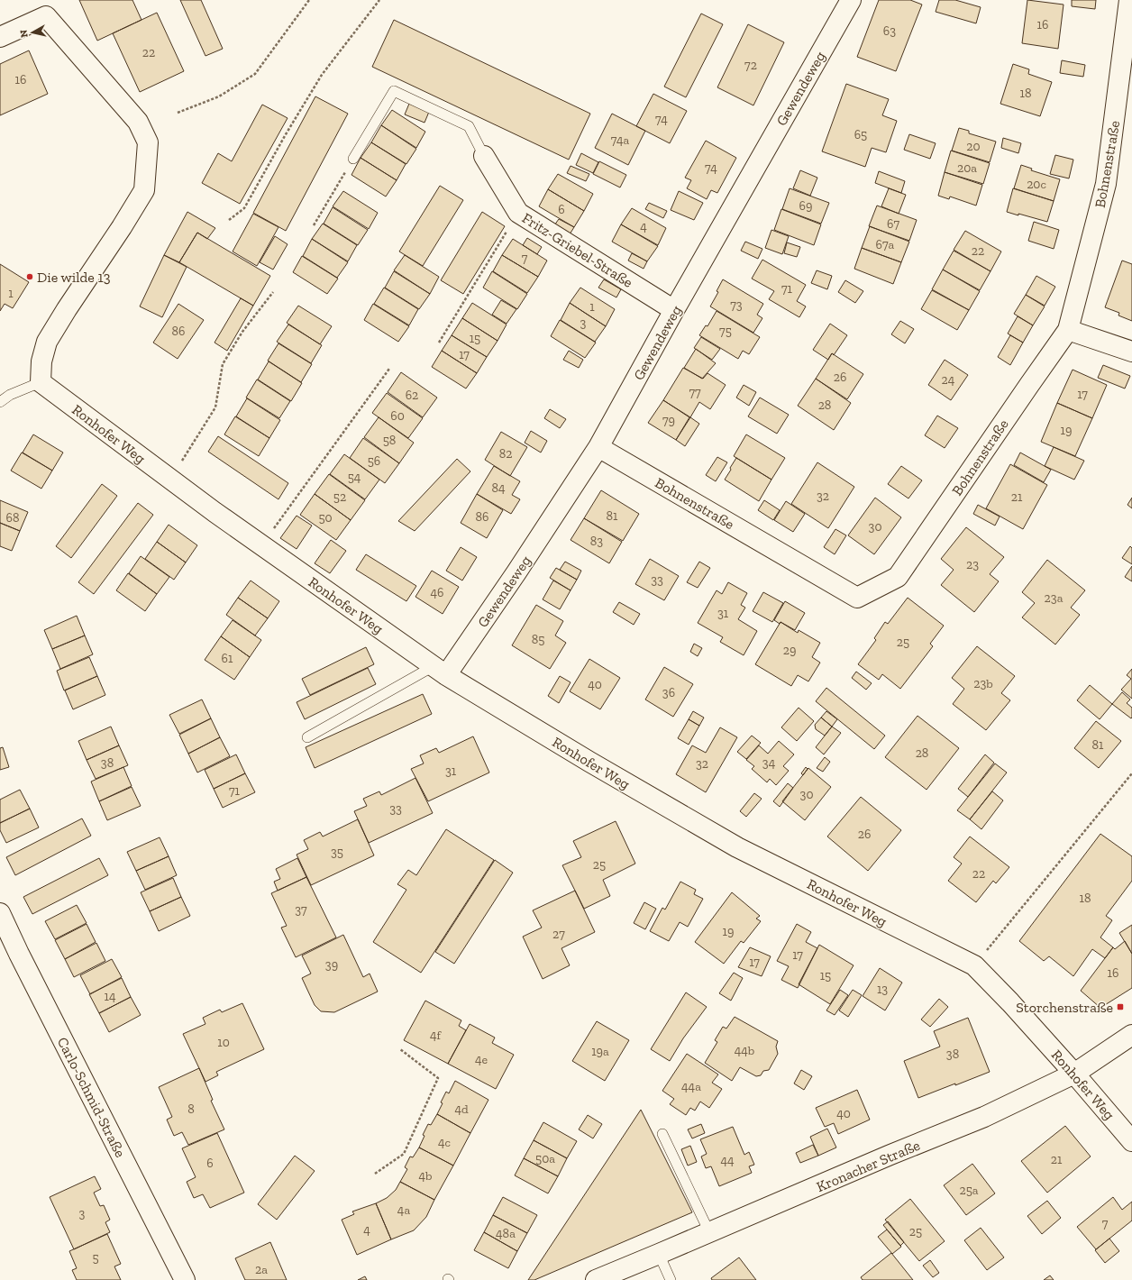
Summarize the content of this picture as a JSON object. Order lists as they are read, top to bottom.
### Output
{
  "streets": {
    "street": [
      "Gewendeweg",
      "Bohnenstraße",
      "Fritz-Griebel-Straße",
      "Ronhofer Weg",
      "Carlo-Schmid-Straße",
      "Kronacher Straße"
    ]
  },
  "crossings": [
    ["Gewendeweg", "Bohnenstraße"],
    ["Gewendeweg", "Fritz-Griebel-Straße"],
    ["Gewendeweg", "Ronhofer Weg"],
    ["Ronhofer Weg", "Kronacher Straße"]
  ],
  "places": {
    "other": ["Die wilde 13"],
    "transit": ["Storchenstraße"]
  },
  "house_numbers": [
    "16",
    "63",
    "22",
    "72",
    "16",
    "18",
    "74",
    "65",
    "74a",
    "20",
    "74",
    "20a",
    "20c",
    "69",
    "6",
    "67",
    "4",
    "67a",
    "22",
    "7",
    "71",
    "1",
    "73",
    "1",
    "3",
    "86",
    "75",
    "15",
    "17",
    "26",
    "24",
    "77",
    "17",
    "62",
    "28",
    "60",
    "79",
    "19",
    "58",
    "82",
    "56",
    "54",
    "84",
    "32",
    "52",
    "21",
    "81",
    "86",
    "68",
    "50",
    "30",
    "83",
    "23",
    "33",
    "46",
    "23a",
    "31",
    "85",
    "25",
    "29",
    "61",
    "23b",
    "40",
    "36",
    "81",
    "28",
    "38",
    "34",
    "32",
    "31",
    "71",
    "30",
    "33",
    "26",
    "35",
    "25",
    "22",
    "18",
    "37",
    "19",
    "27",
    "17",
    "17",
    "39",
    "16",
    "15",
    "13",
    "14",
    "4f",
    "10",
    "44b",
    "19a",
    "38",
    "4e",
    "44a",
    "8",
    "4d",
    "40",
    "4c",
    "50a",
    "21",
    "44",
    "6",
    "4b",
    "25a",
    "4a",
    "3",
    "7",
    "4",
    "25",
    "48a",
    "5",
    "2a"
  ],
  "north": "left"
}
